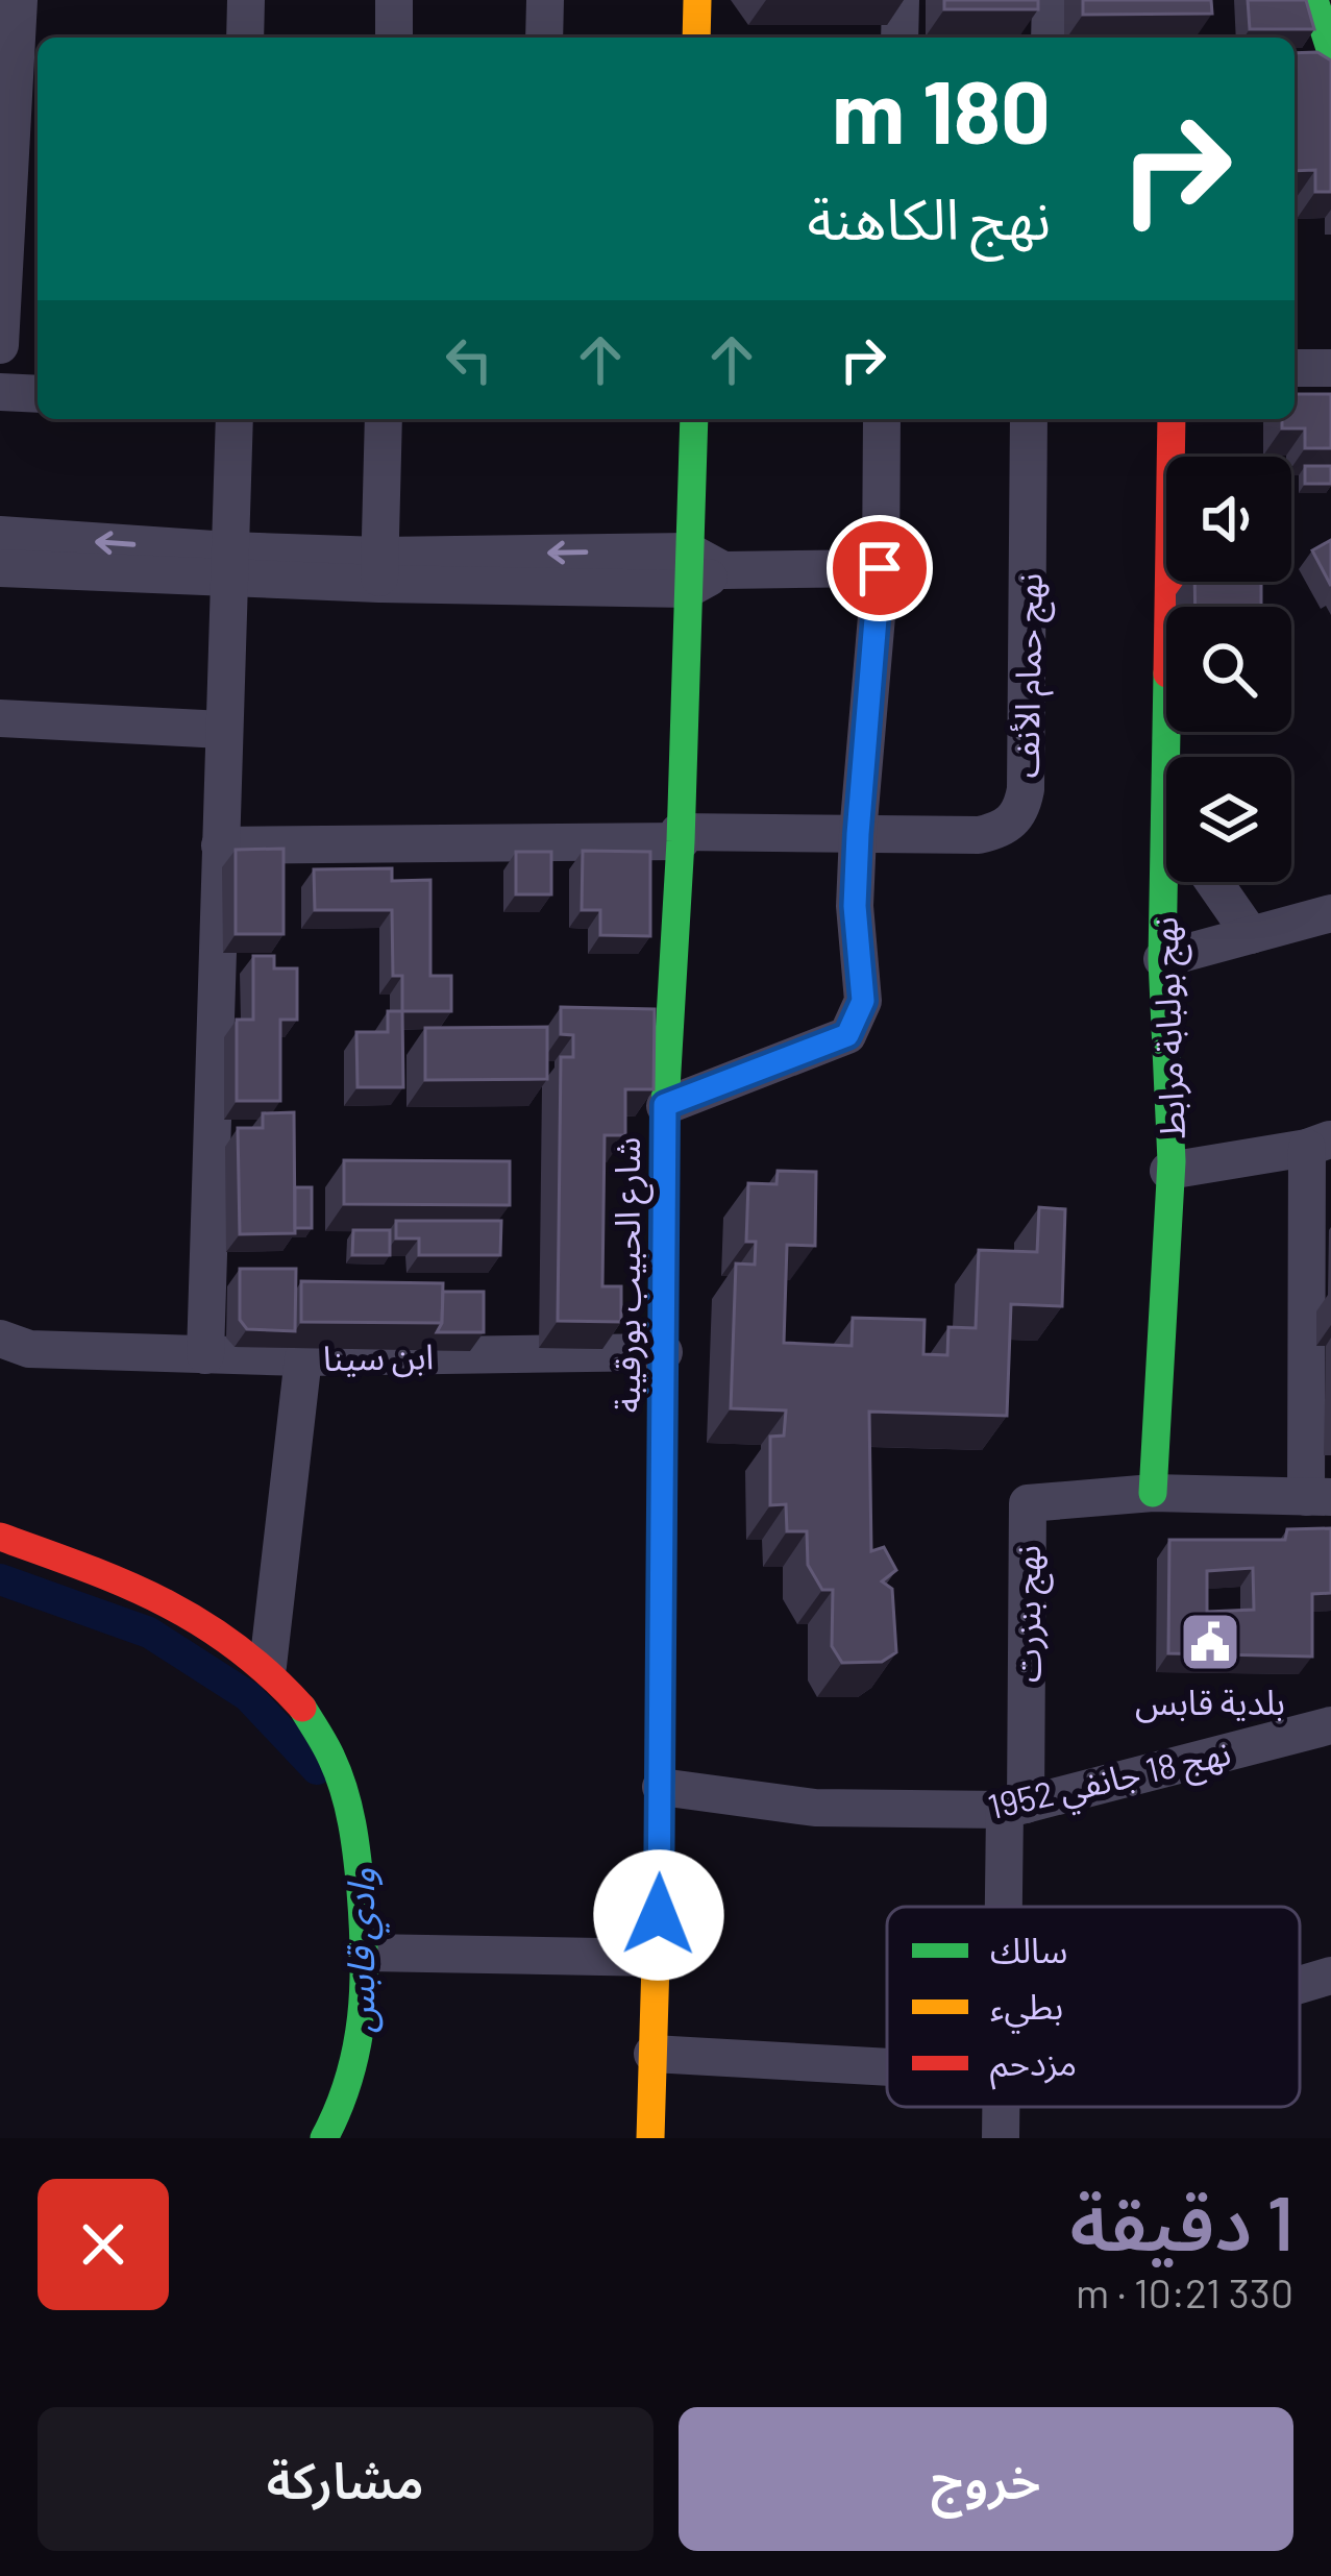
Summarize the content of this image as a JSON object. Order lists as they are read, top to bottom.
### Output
{
  "streets": {
    "street": [
      "نهج حمام الأنف",
      "نهج بولبابة مرابط",
      "شارع الحبيب بورقيبة",
      "ابن سينا",
      "نهج بنزرت",
      "نهج 18 جانفي 1952"
    ]
  },
  "crossings": [
    ["نهج حمام الأنف", "شارع الحبيب بورقيبة"],
    ["نهج بولبابة مرابط", "نهج بنزرت"],
    ["شارع الحبيب بورقيبة", "ابن سينا"],
    ["شارع الحبيب بورقيبة", "نهج 18 جانفي 1952"],
    ["نهج بنزرت", "نهج 18 جانفي 1952"]
  ],
  "water": ["وادي قابس"],
  "places": {
    "public building": ["بلدية قابس"]
  },
  "legend": ["سالك", "بطيء", "مزدحم"],
  "page": {
    "turn": ["180 m", "نهج الكاهنة"],
    "heading": ["1 دقيقة", "330 m · 10:21"],
    "buttons": ["خروج", "مشاركة"]
  }
}
